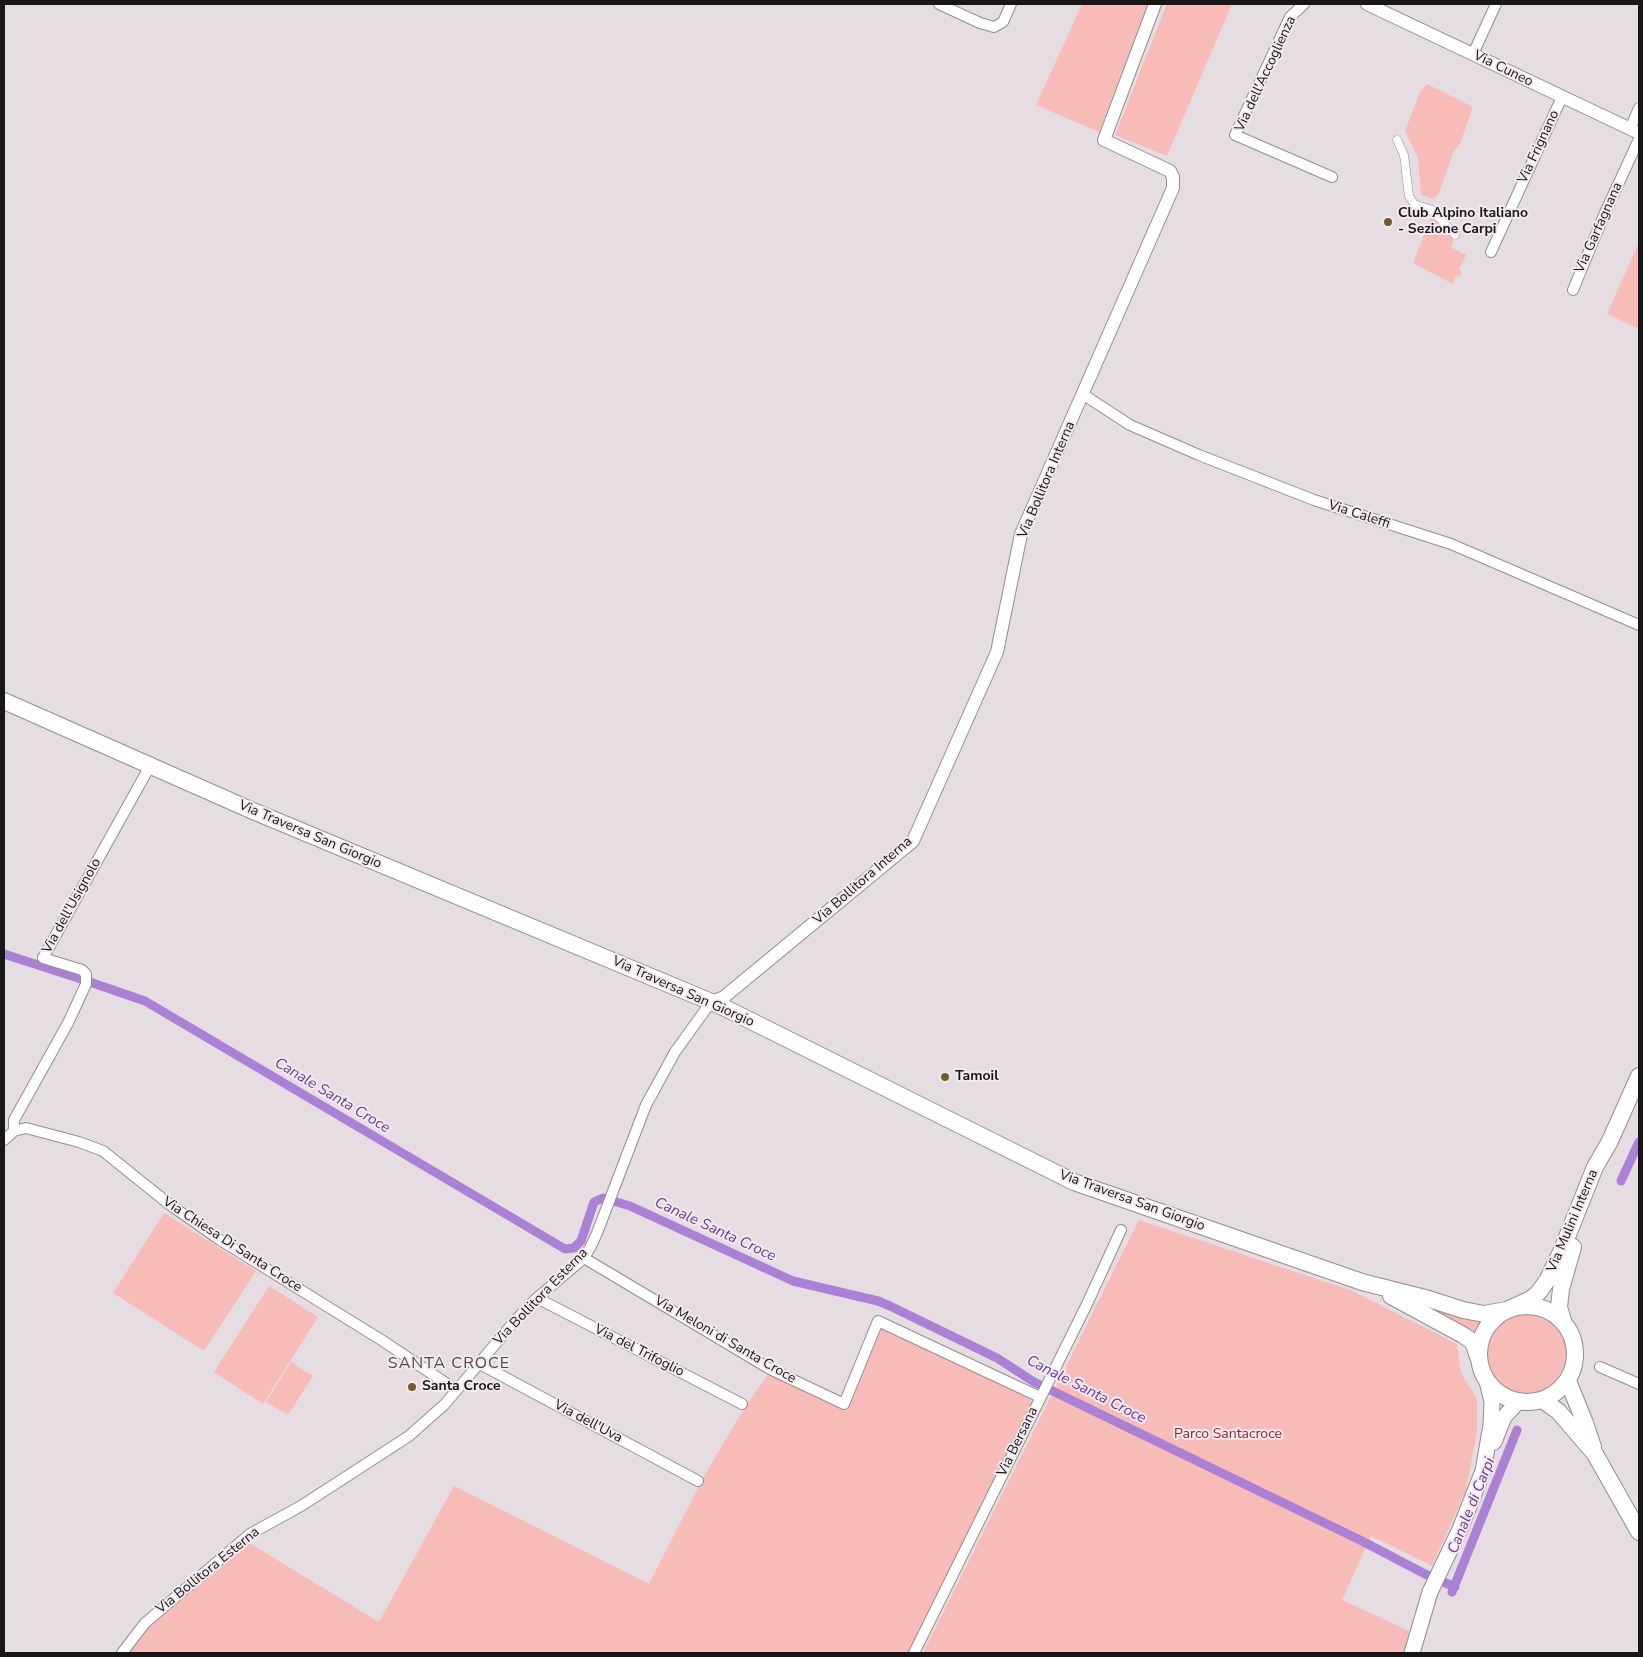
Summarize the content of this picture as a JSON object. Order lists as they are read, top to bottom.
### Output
{
  "streets": {
    "main road": ["Via Traversa San Giorgio", "Via Mulini Interna"],
    "street": [
      "Via Cuneo",
      "Via dell'Accoglienza",
      "Via Frignano",
      "Via Garfagnana",
      "Via Bollitora Interna",
      "Via Caleffi",
      "Via dell'Usignolo",
      "Via Chiesa Di Santa Croce",
      "Via Bollitora Esterna",
      "Via Meloni di Santa Croce",
      "Via del Trifoglio",
      "Via dell'Uva",
      "Via Bersana"
    ]
  },
  "crossings": [
    ["Via Cuneo", "Via Frignano"],
    ["Via Bollitora Interna", "Via Caleffi"],
    ["Via Bollitora Interna", "Via Traversa San Giorgio"],
    ["Via Bollitora Interna", "Via Bollitora Esterna"],
    ["Via Traversa San Giorgio", "Via dell'Usignolo"],
    ["Via Traversa San Giorgio", "Via Mulini Interna"],
    ["Via Traversa San Giorgio", "Via Bollitora Esterna"],
    ["Via dell'Usignolo", "Via Chiesa Di Santa Croce"],
    ["Via Chiesa Di Santa Croce", "Via Bollitora Esterna"],
    ["Via Bollitora Esterna", "Via Meloni di Santa Croce"],
    ["Via Bollitora Esterna", "Via del Trifoglio"],
    ["Via Bollitora Esterna", "Via dell'Uva"],
    ["Via Meloni di Santa Croce", "Via Bersana"]
  ],
  "districts": ["SANTA CROCE"],
  "water": ["Canale Santa Croce", "Canale di Carpi"],
  "parks": ["Parco Santacroce"],
  "places": ["Club Alpino Italiano - Sezione Carpi", "Tamoil", "Santa Croce"]
}
